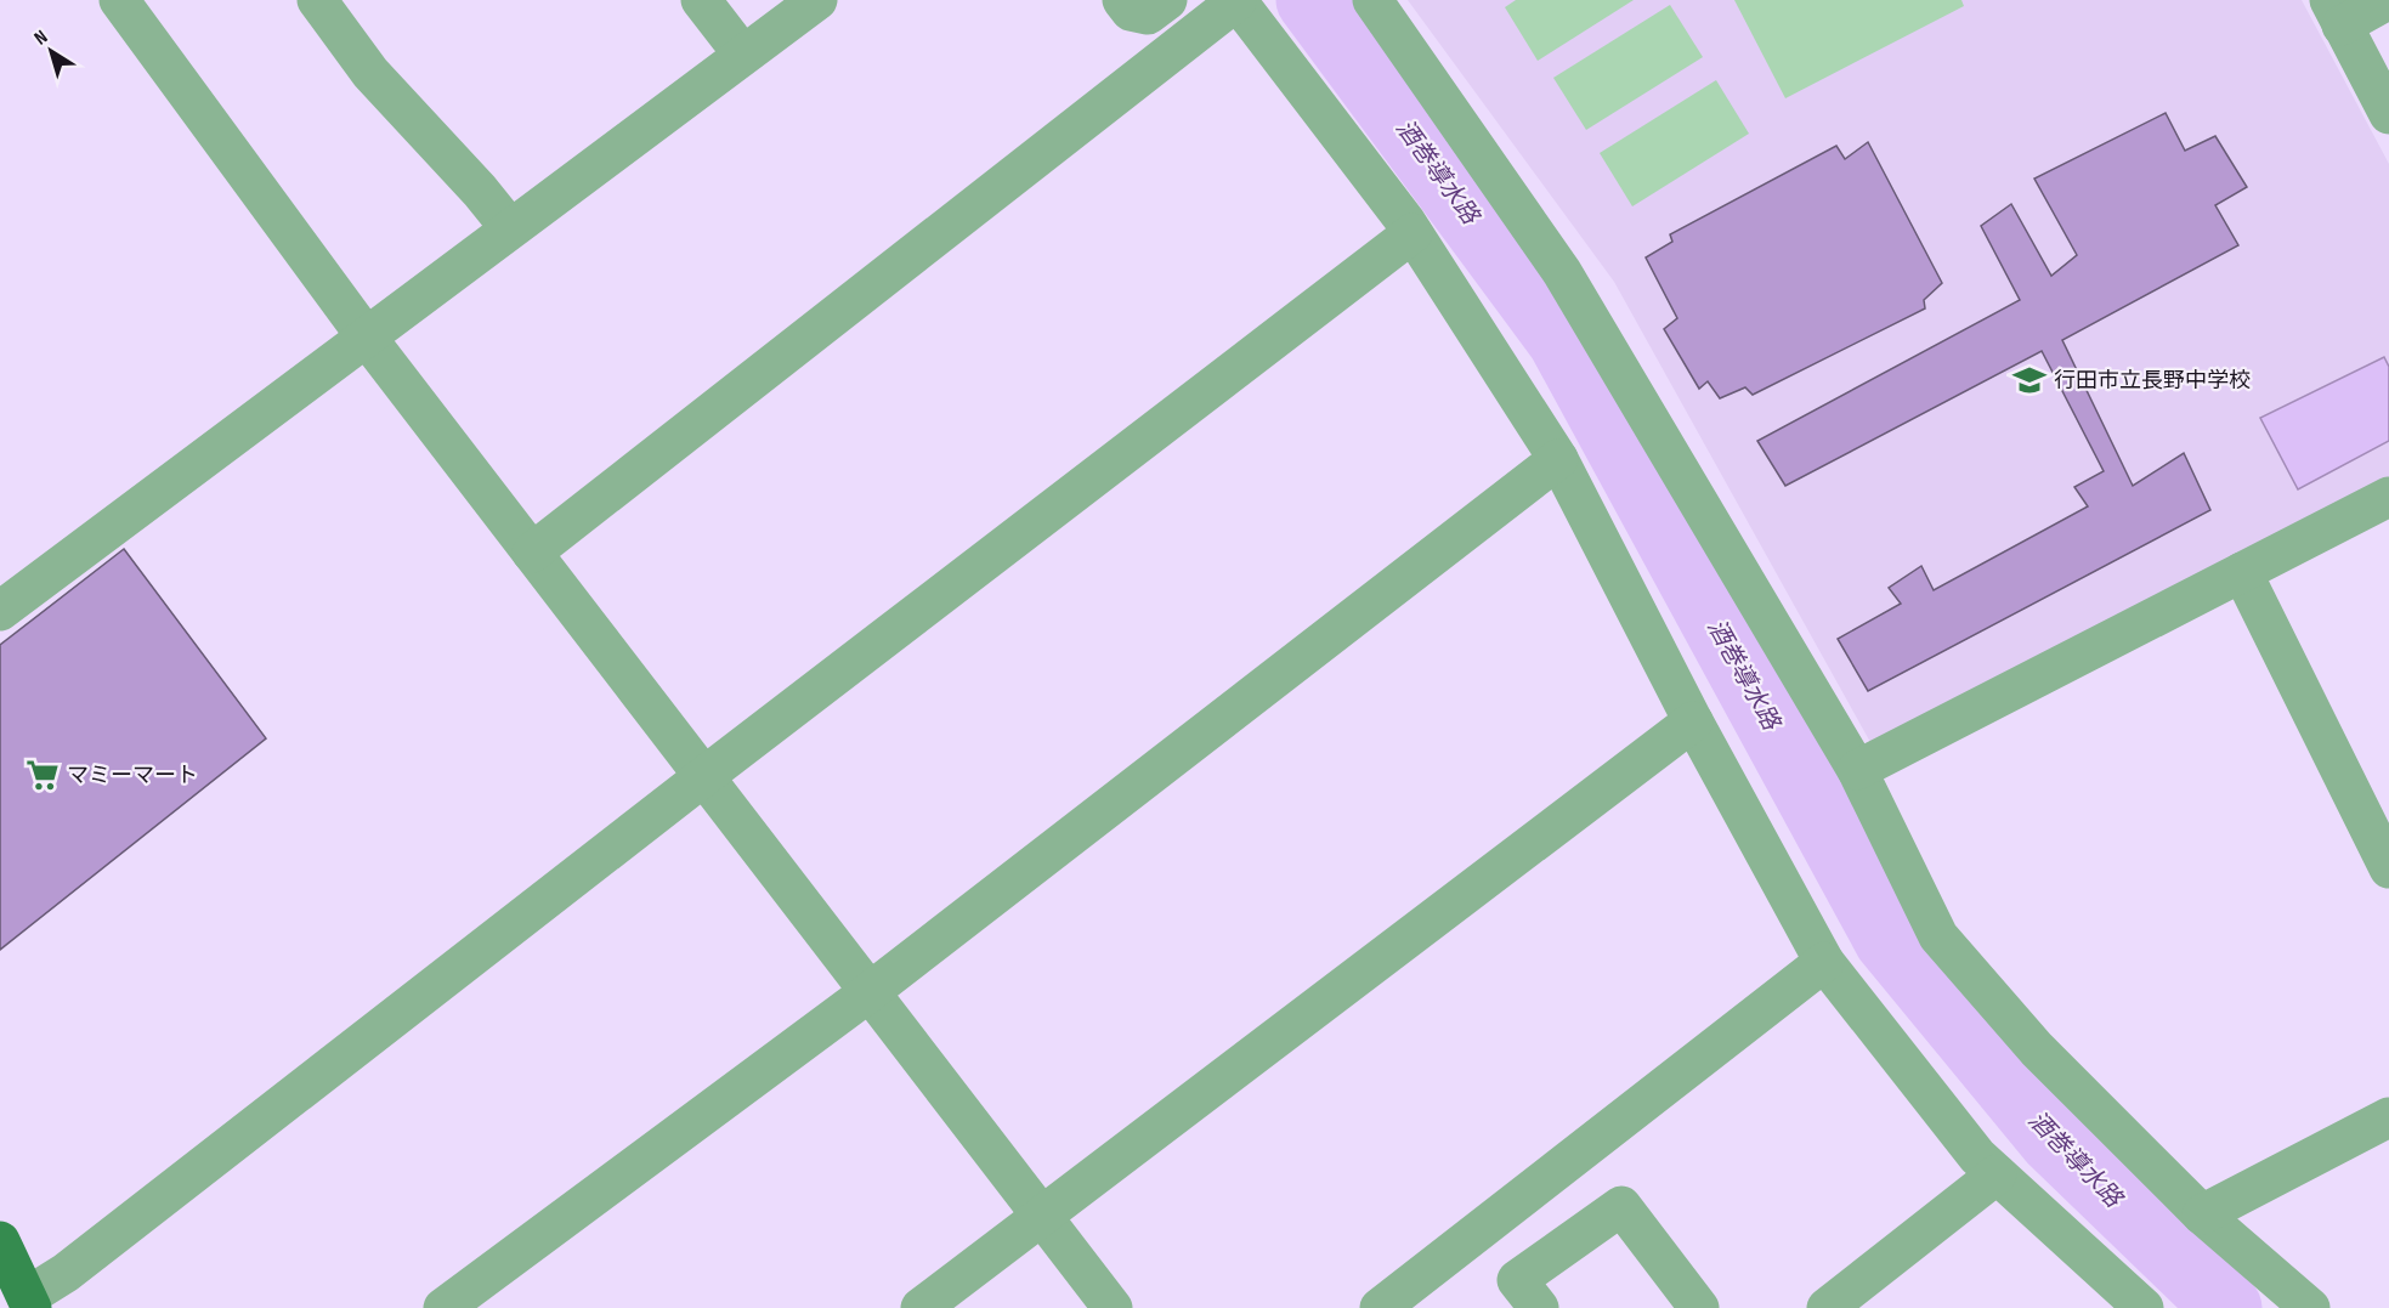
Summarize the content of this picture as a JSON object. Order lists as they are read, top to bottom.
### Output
{
  "water": ["酒巻導水路"],
  "places": {
    "school or university": ["行田市立長野中学校"],
    "supermarket": ["マミーマート"]
  },
  "north": "top left"
}
